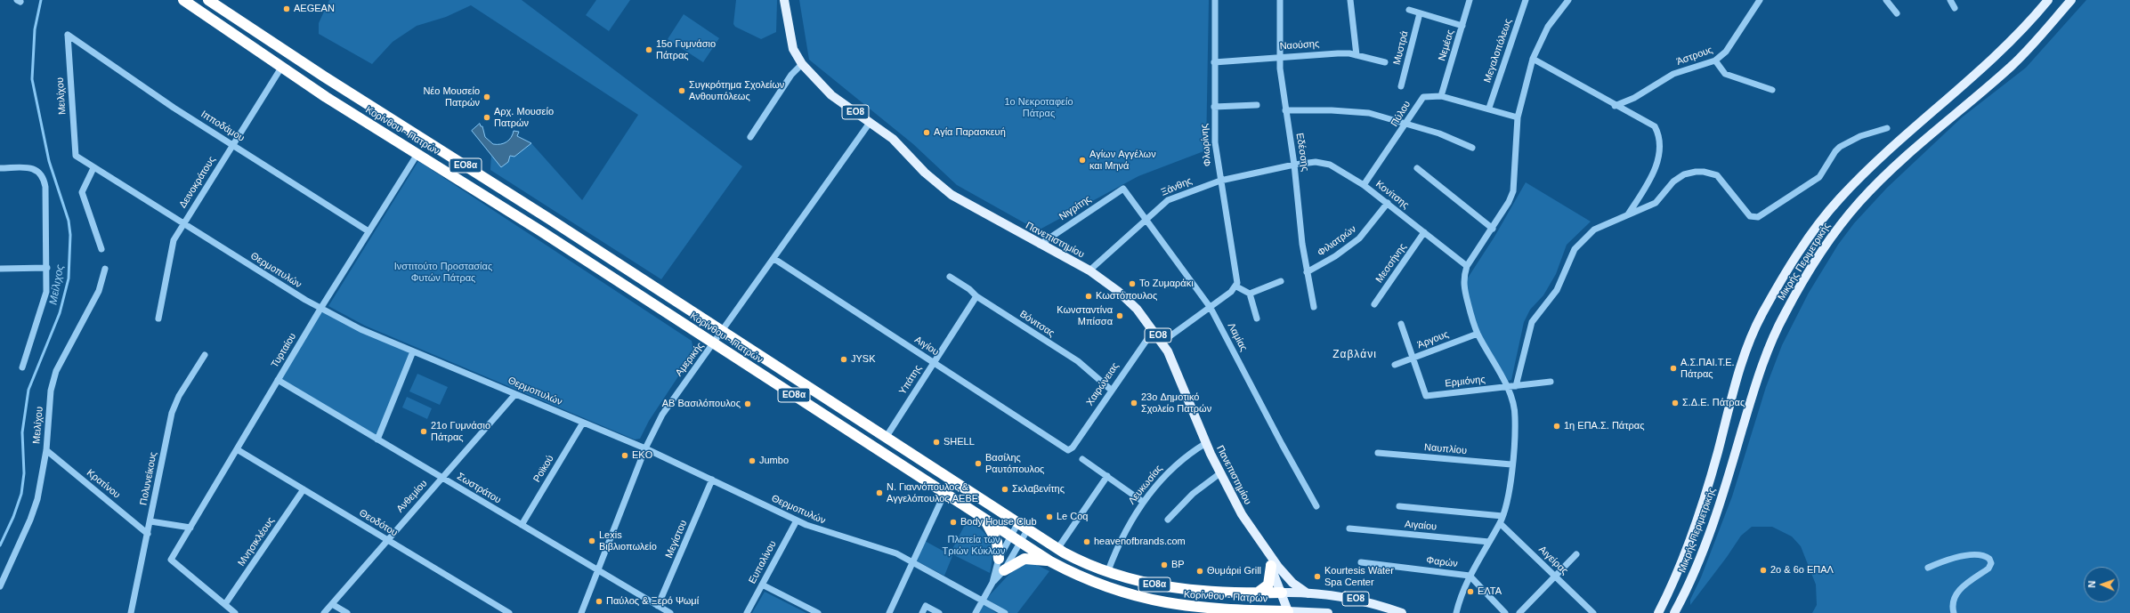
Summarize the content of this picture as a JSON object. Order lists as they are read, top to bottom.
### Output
{
  "streets": {
    "highway": ["Κορίνθου - Πατρών", "ΕΟ8α"],
    "main road": ["ΕΟ8", "Πανεπιστημίου", "Μικρής Περιμετρικής"],
    "street": [
      "Ναούσης",
      "Νεμέας",
      "Μυστρά",
      "Μεγαλοπόλεως",
      "Άστρους",
      "Μειλίχου",
      "Πύλου",
      "Ιπποδάμου",
      "Φλωρίνης",
      "Εδέσσης",
      "Δεινοκράτους",
      "Ξάνθης",
      "Κονίτσης",
      "Νιγρίτης",
      "Φιλιατρών",
      "Μεσσήνης",
      "Θερμοπυλών",
      "Βόνιτσας",
      "Λαμίας",
      "Άργους",
      "Αιγίου",
      "Τυρταίου",
      "Αμερικής",
      "Υπάτης",
      "Ερμιόνης",
      "Χαιρώνειας",
      "Ναυπλίου",
      "Ροϊκού",
      "Πολυνείκους",
      "Κρατίνου",
      "Λευκωσίας",
      "Σωστράτου",
      "Ανθεμίου",
      "Θεοδότου",
      "Αιγαίου",
      "Μεγίστου",
      "Μνησικλέους",
      "Αιγείρας",
      "Ευπαλίνου",
      "Φαρών"
    ]
  },
  "crossings": [
    ["Ναούσης", "Φλωρίνης"],
    ["Ναούσης", "Εδέσσης"],
    ["Νεμέας", "Πύλου"],
    ["Μεγαλοπόλεως", "Πύλου"],
    ["Μειλίχου", "Ιπποδάμου"],
    ["Μειλίχου", "Θερμοπυλών"],
    ["Μειλίχου", "Κρατίνου"],
    ["ΕΟ8", "Κορίνθου - Πατρών"],
    ["ΕΟ8", "Πανεπιστημίου"],
    ["Πύλου", "Κονίτσης"],
    ["Ιπποδάμου", "Δεινοκράτους"],
    ["Ιπποδάμου", "Τυρταίου"],
    ["Κορίνθου - Πατρών", "Δεινοκράτους"],
    ["Κορίνθου - Πατρών", "Πανεπιστημίου"],
    ["Κορίνθου - Πατρών", "Τυρταίου"],
    ["Κορίνθου - Πατρών", "Αμερικής"],
    ["Κορίνθου - Πατρών", "Υπάτης"],
    ["Κορίνθου - Πατρών", "Λευκωσίας"],
    ["Φλωρίνης", "Ξάνθης"],
    ["Εδέσσης", "Ξάνθης"],
    ["Εδέσσης", "Κονίτσης"],
    ["Εδέσσης", "Φιλιατρών"],
    ["Δεινοκράτους", "Θερμοπυλών"],
    ["Ξάνθης", "Κονίτσης"],
    ["Ξάνθης", "Πανεπιστημίου"],
    ["Ξάνθης", "Λαμίας"],
    ["Κονίτσης", "Φιλιατρών"],
    ["Κονίτσης", "Μεσσήνης"],
    ["Νιγρίτης", "Πανεπιστημίου"],
    ["Νιγρίτης", "Λαμίας"],
    ["Πανεπιστημίου", "Αμερικής"],
    ["Πανεπιστημίου", "Χαιρώνειας"],
    ["Πανεπιστημίου", "Λευκωσίας"],
    ["Θερμοπυλών", "Τυρταίου"],
    ["Θερμοπυλών", "Αμερικής"],
    ["Θερμοπυλών", "Ροϊκού"],
    ["Θερμοπυλών", "Ανθεμίου"],
    ["Θερμοπυλών", "Μεγίστου"],
    ["Θερμοπυλών", "Ευπαλίνου"],
    ["Βόνιτσας", "Υπάτης"],
    ["Βόνιτσας", "Χαιρώνειας"],
    ["Άργους", "Ερμιόνης"],
    ["Αιγίου", "Αμερικής"],
    ["Αιγίου", "Υπάτης"],
    ["Αιγίου", "Χαιρώνειας"],
    ["Τυρταίου", "Σωστράτου"],
    ["Τυρταίου", "Θεοδότου"],
    ["Τυρταίου", "Μνησικλέους"],
    ["Αμερικής", "Σωστράτου"],
    ["Ροϊκού", "Σωστράτου"],
    ["Πολυνείκους", "Κρατίνου"],
    ["Σωστράτου", "Ανθεμίου"],
    ["Σωστράτου", "Μεγίστου"],
    ["Ανθεμίου", "Θεοδότου"],
    ["Θεοδότου", "Μνησικλέους"]
  ],
  "districts": ["Ζαβλάνι"],
  "water": ["Μείλιχος"],
  "parks": ["1o Νεκροταφείο Πάτρας", "Ινστιτούτο Προστασίας Φυτών Πάτρας", "Πλατεία των Τριών Κύκλων"],
  "places": [
    "AEGEAN",
    "15ο Γυμνάσιο Πάτρας",
    "Συγκρότημα Σχολείων Ανθουπόλεως",
    "Νέο Μουσείο Πατρών",
    "Αρχ. Μουσείο Πατρών",
    "Αγία Παρασκευή",
    "Αγίων Αγγέλων και Μηνά",
    "Το Ζυμαράκι",
    "Κωστόπουλος",
    "Κωνσταντίνα Μπίσσα",
    "JYSK",
    "Α.Σ.ΠΑΙ.Τ.Ε. Πάτρας",
    "23ο Δημοτικό Σχολείο Πατρών",
    "Σ.Δ.Ε. Πάτρας",
    "ΑΒ Βασιλόπουλος",
    "1η ΕΠΑ.Σ. Πάτρας",
    "21ο Γυμνάσιο Πάτρας",
    "SHELL",
    "EKO",
    "Jumbo",
    "Βασίλης Ραυτόπουλος",
    "Σκλαβενίτης",
    "Ν. Γιαννόπουλος & Αγγελόπουλος ΑΕΒΕ",
    "Le Coq",
    "Body House Club",
    "Lexis Βιβλιοπωλείο",
    "heavenofbrands.com",
    "BP",
    "2ο & 6ο ΕΠΑΛ",
    "Θυμάριi Grill",
    "Kourtesis Water Spa Center",
    "ΕΛΤΑ",
    "Παύλος & Ξερό Ψωμί"
  ],
  "north": "left"
}
